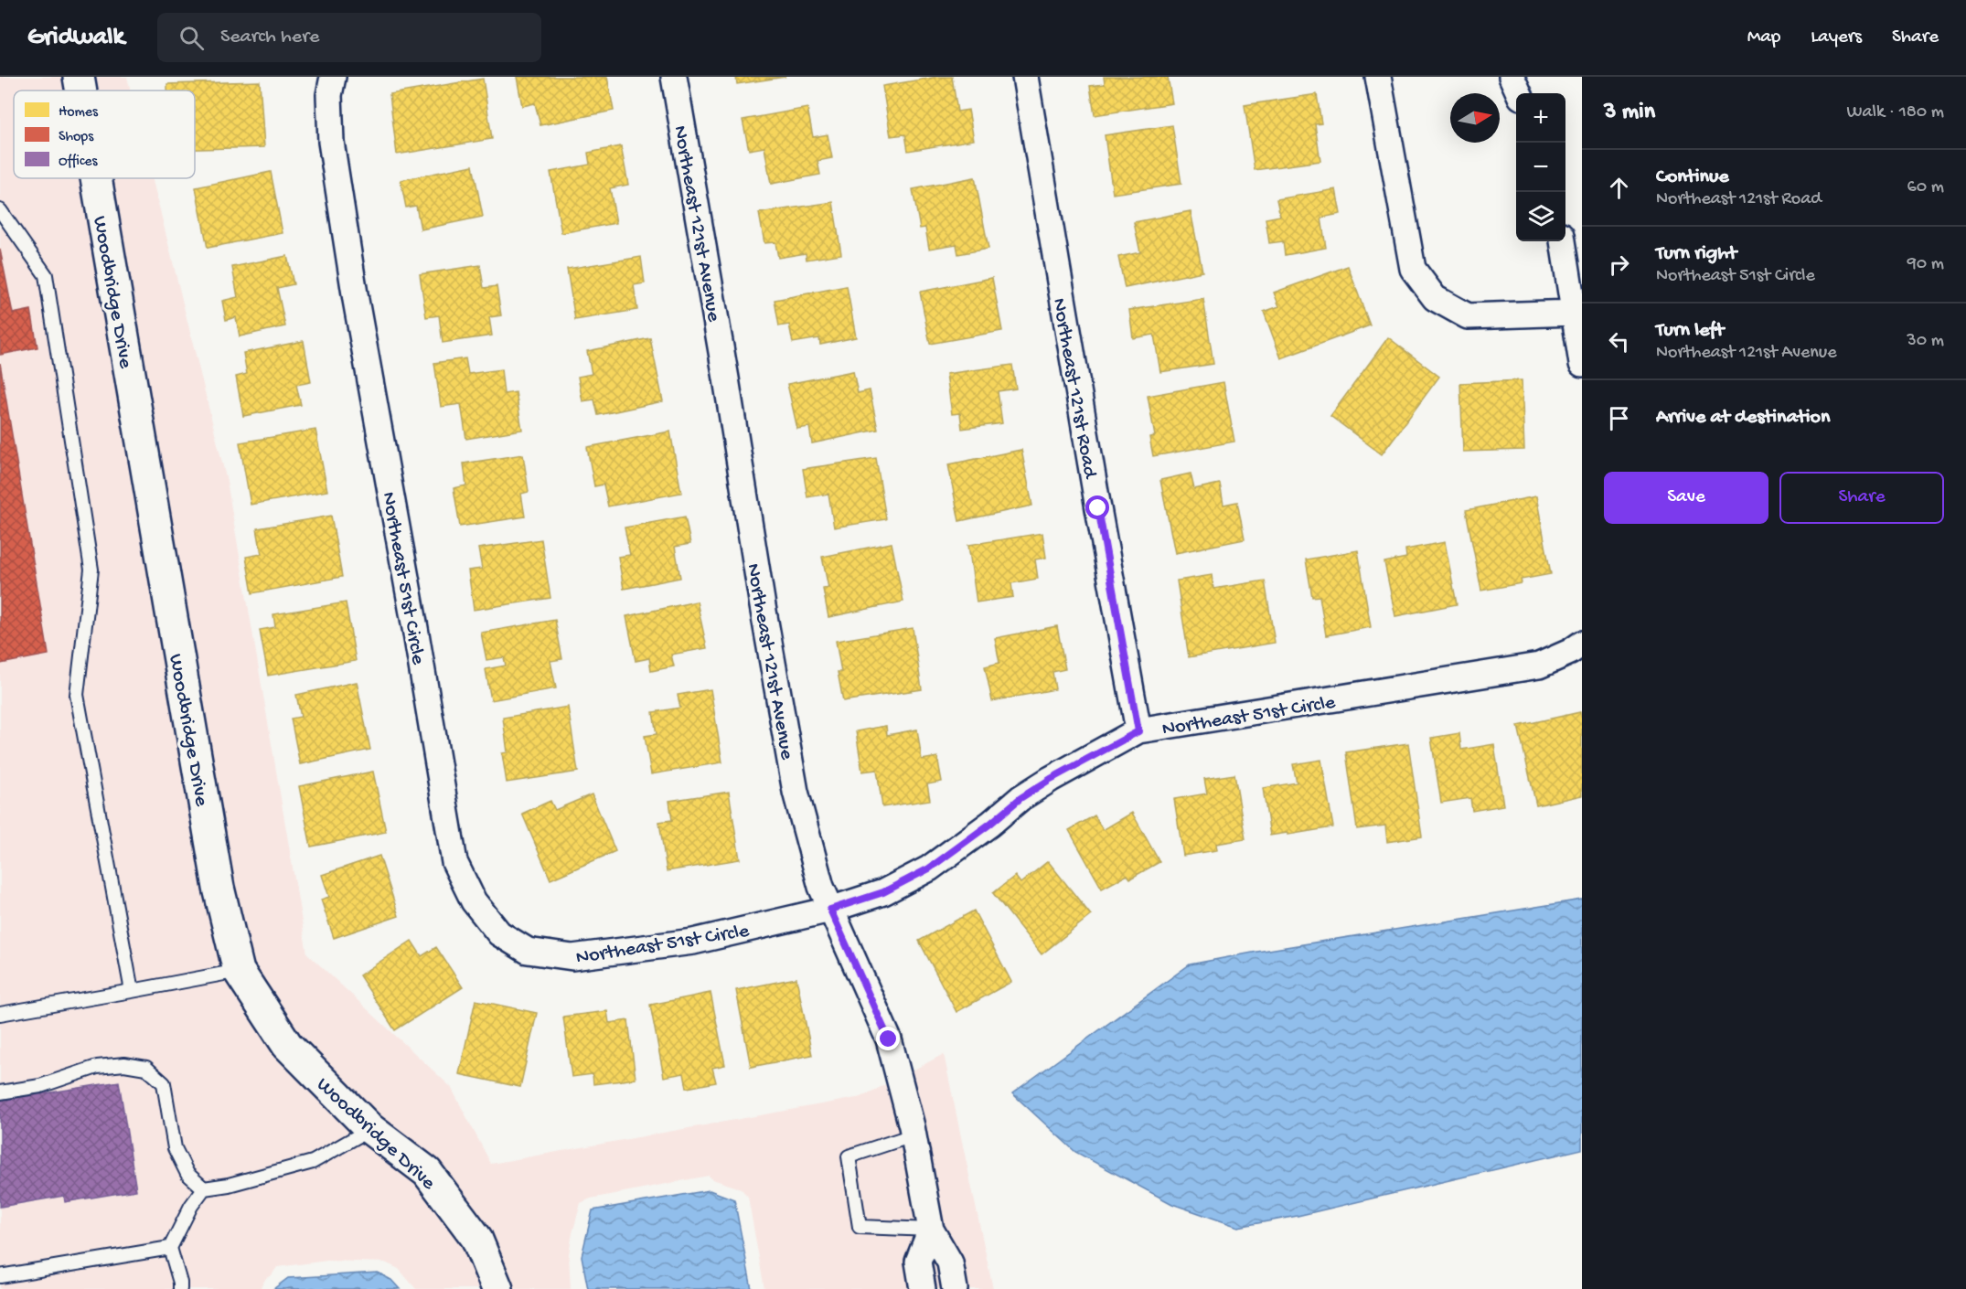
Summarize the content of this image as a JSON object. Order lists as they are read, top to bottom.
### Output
{
  "streets": {
    "street": [
      "Northeast 121st Avenue",
      "Woodbridge Drive",
      "Northeast 121st Road",
      "Northeast 51st Circle"
    ]
  },
  "crossings": [
    ["Northeast 121st Avenue", "Northeast 51st Circle"],
    ["Northeast 121st Road", "Northeast 51st Circle"]
  ],
  "legend": ["Homes", "Shops", "Offices"],
  "north": "right",
  "page": {
    "header": "Gridwalk",
    "search": "Search here",
    "nav": ["Map", "Layers", "Share"],
    "heading": ["3 min", "Walk · 180 m"],
    "map_buttons": ["+", "−"],
    "list": [
      ["Continue", "Northeast 121st Road", "60 m"],
      ["Turn right", "Northeast 51st Circle", "90 m"],
      ["Turn left", "Northeast 121st Avenue", "30 m"],
      "Arrive at destination"
    ],
    "buttons": ["Save", "Share"]
  }
}
